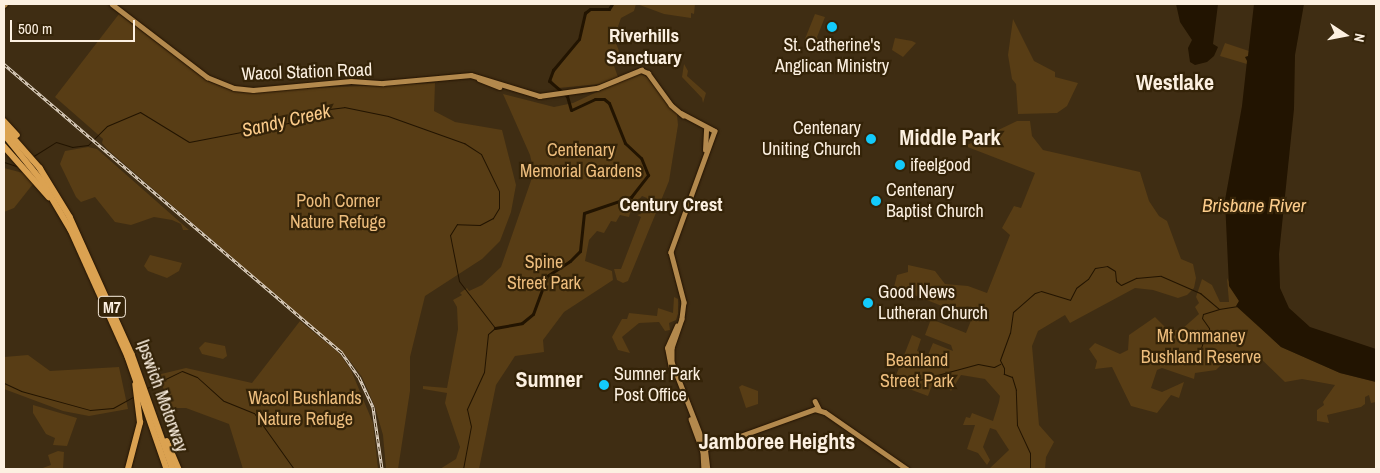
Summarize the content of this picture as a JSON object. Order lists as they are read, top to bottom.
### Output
{
  "streets": {
    "highway": ["M7", "Ipswich Motorway"],
    "main road": ["Wacol Station Road"]
  },
  "districts": [
    "Riverhills Sanctuary",
    "Westlake",
    "Middle Park",
    "Century Crest",
    "Sumner",
    "Jamboree Heights"
  ],
  "water": ["Sandy Creek", "Brisbane River"],
  "parks": [
    "Centenary Memorial Gardens",
    "Pooh Corner Nature Refuge",
    "Spine Street Park",
    "Mt Ommaney Bushland Reserve",
    "Beanland Street Park",
    "Wacol Bushlands Nature Refuge"
  ],
  "places": [
    "St. Catherine's Anglican Ministry",
    "Centenary Uniting Church",
    "ifeelgood",
    "Centenary Baptist Church",
    "Good News Lutheran Church",
    "Sumner Park Post Office"
  ],
  "scale_bar": "500 m",
  "north": "right"
}
